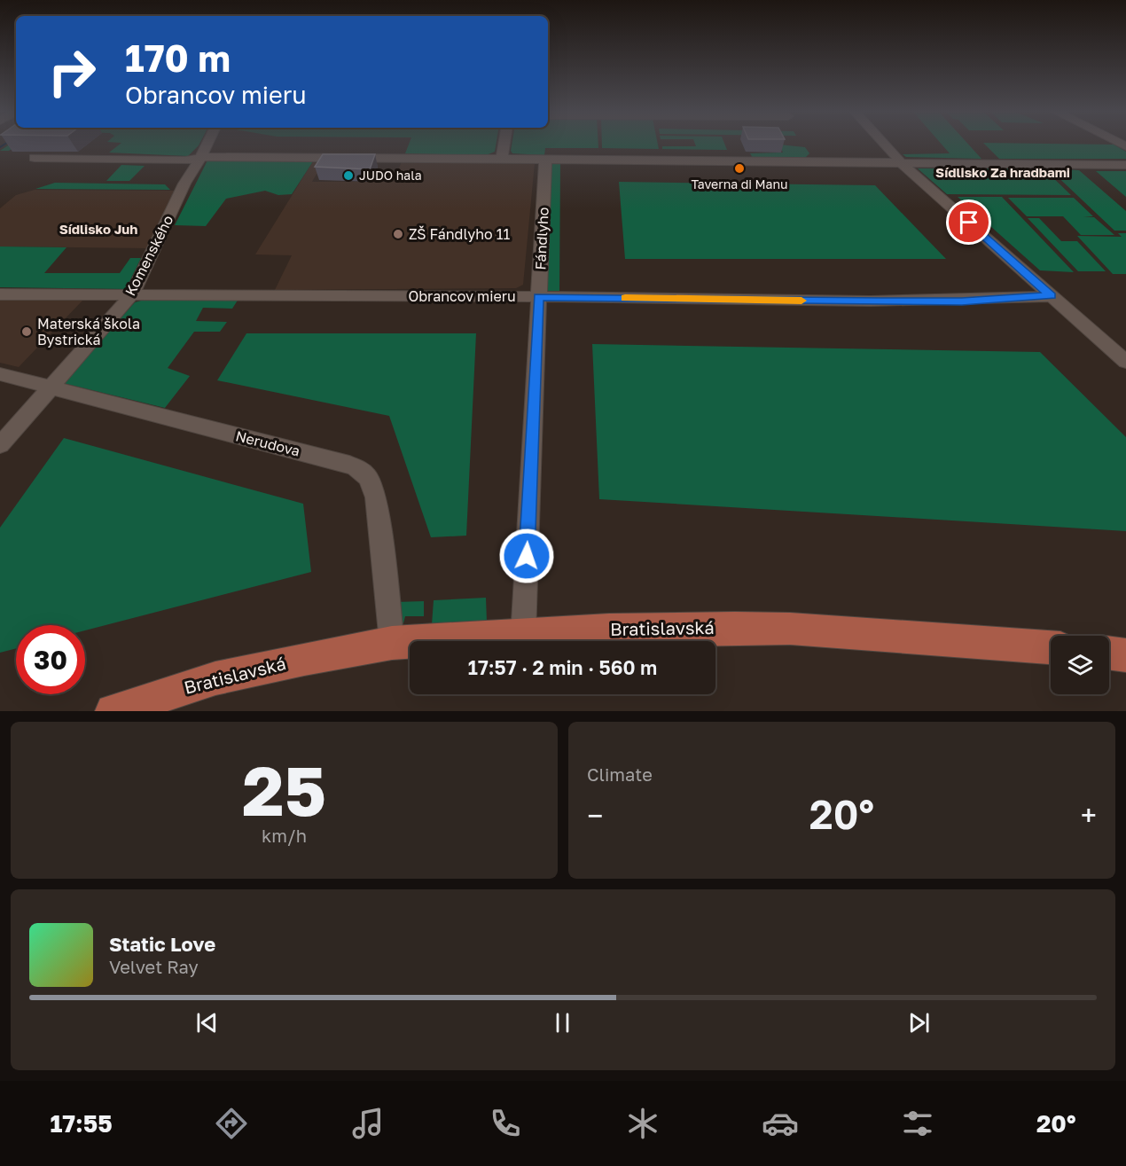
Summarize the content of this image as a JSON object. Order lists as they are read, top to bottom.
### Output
{
  "streets": {
    "main road": ["Bratislavská"],
    "street": [
      "Fándlyho",
      "Komenského",
      "Obrancov mieru",
      "Nerudova"
    ]
  },
  "crossings": [
    ["Fándlyho", "Obrancov mieru"],
    ["Fándlyho", "Bratislavská"],
    ["Komenského", "Obrancov mieru"],
    ["Komenského", "Nerudova"],
    ["Nerudova", "Bratislavská"]
  ],
  "districts": ["Sídlisko Za hradbami", "Sídlisko Juh"],
  "places": [
    "Taverna di Manu",
    "JUDO hala",
    "ZŠ Fándlyho 11",
    "Materská škola Bystrická"
  ],
  "page": {
    "turn": ["170 m", "Obrancov mieru"],
    "limit": "30",
    "trip": "17:57 · 2 min · 560 m",
    "tile": [
      ["25", "km/h"],
      "Climate"
    ],
    "heat": ["−", "20°", "+"],
    "song": ["Static Love", "Velvet Ray"],
    "tabs": ["17:55", "20°"]
  }
}
